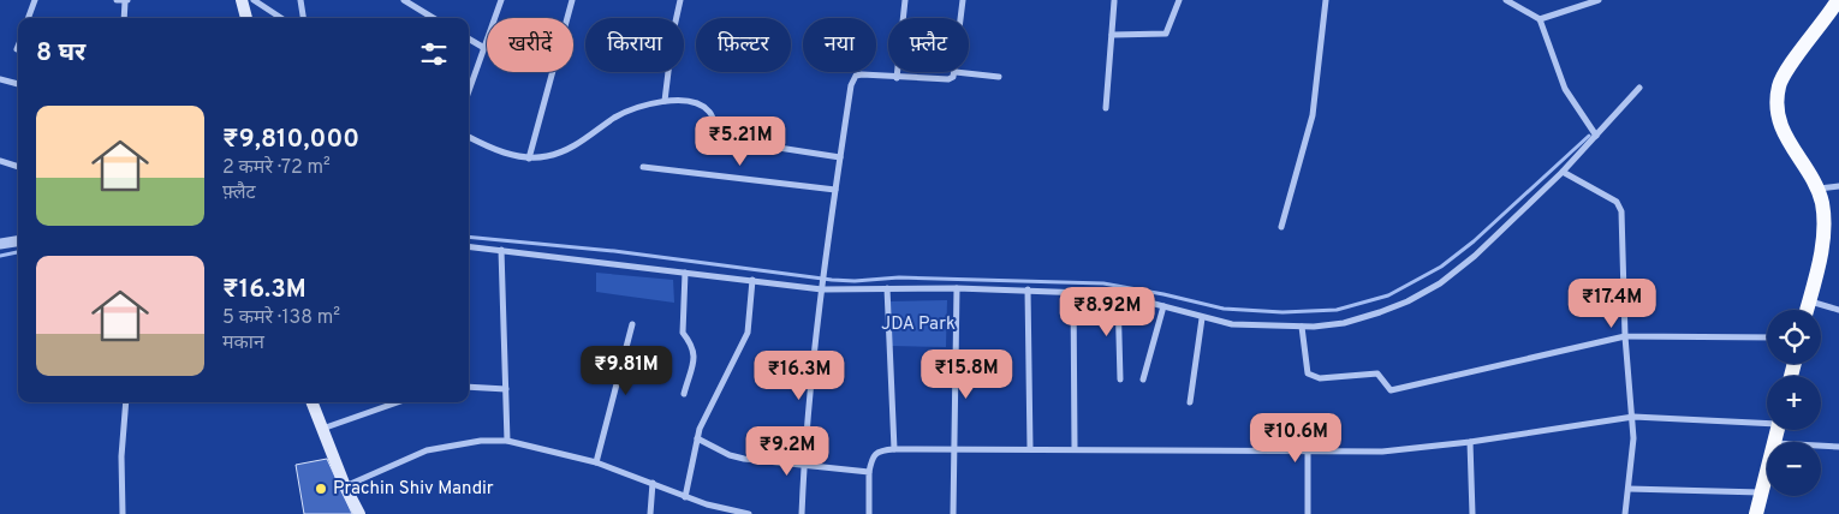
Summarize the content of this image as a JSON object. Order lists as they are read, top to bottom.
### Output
{
  "parks": ["JDA Park"],
  "places": ["Prachin Shiv Mandir"],
  "page": {
    "chip": [
      "खरीदें",
      "किराया",
      "फ़िल्टर",
      "नया",
      "फ़्लैट"
    ],
    "heading": "8 घर",
    "list": [
      {
        "name": "₹9,810,000",
        "note": "2 कमरे · 72 m² · फ़्लैट"
      },
      {
        "name": "₹16.3M",
        "note": "5 कमरे · 138 m² · मकान"
      }
    ],
    "price": [
      "₹5.21M",
      "₹17.4M",
      "₹8.92M",
      "₹9.81M",
      "₹15.8M",
      "₹16.3M",
      "₹10.6M",
      "₹9.2M"
    ],
    "map_buttons": ["+", "−"]
  }
}
